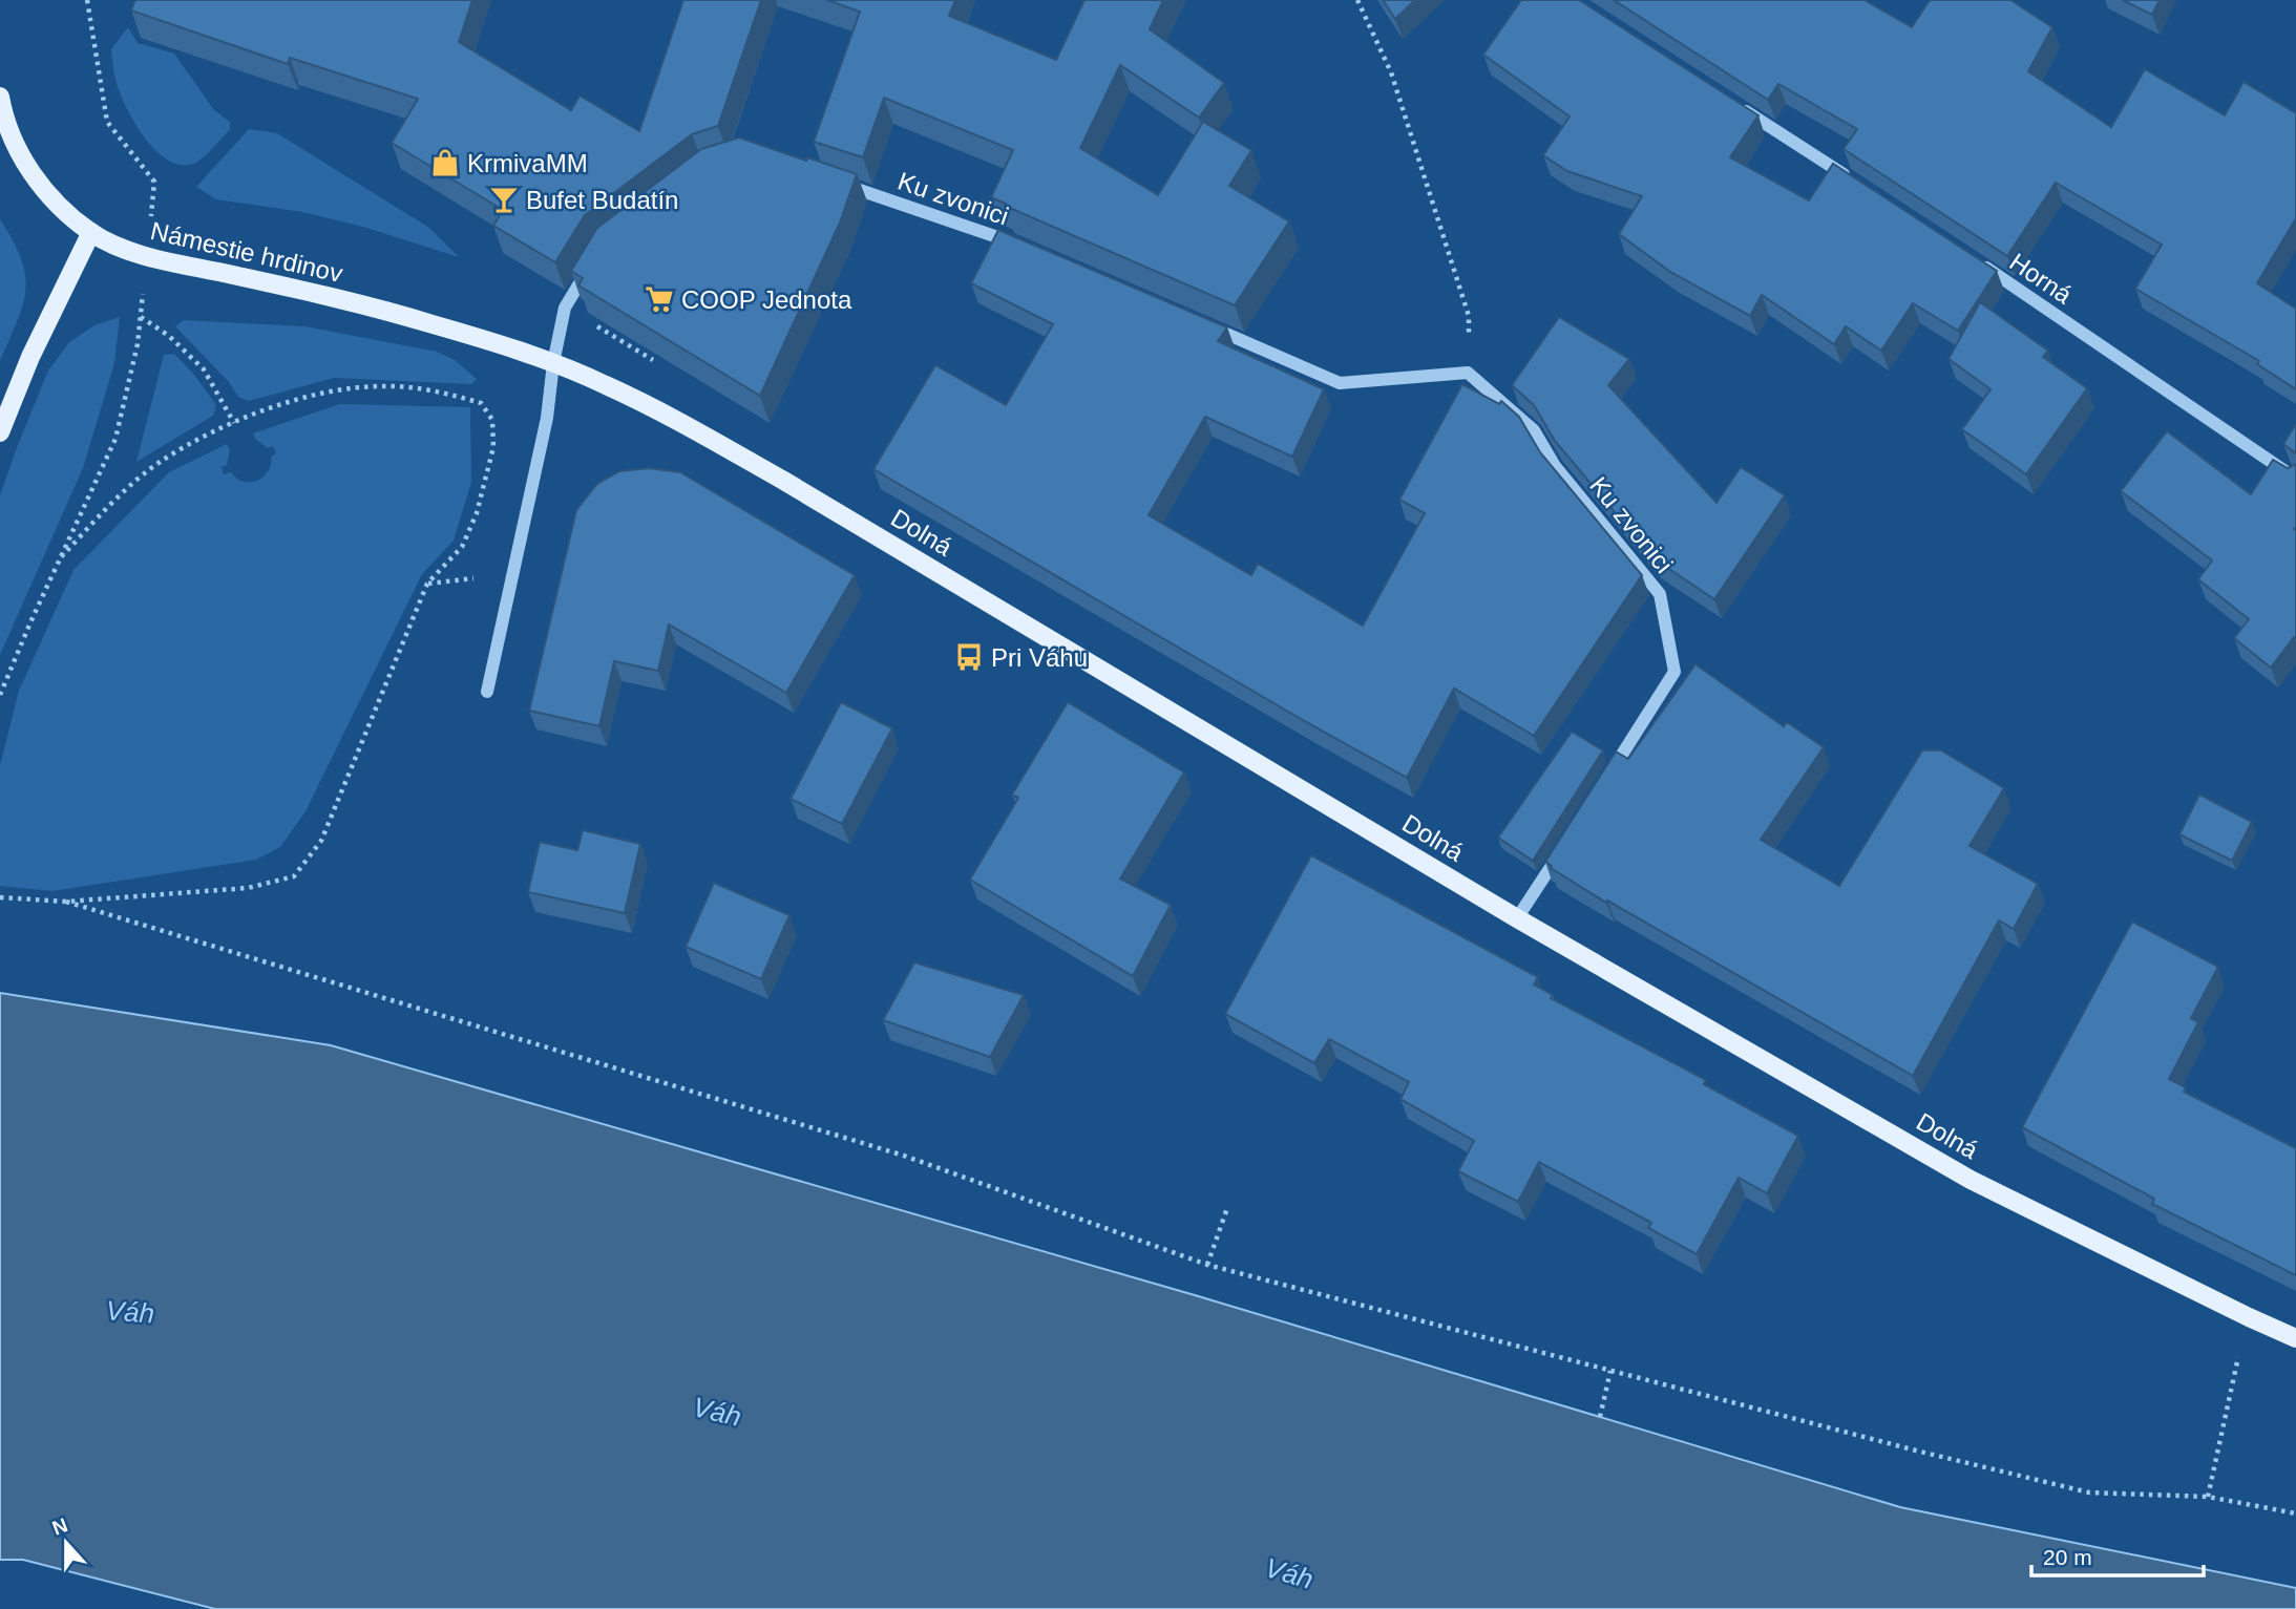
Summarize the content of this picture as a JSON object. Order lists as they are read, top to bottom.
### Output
{
  "streets": {
    "main road": ["Námestie hrdinov", "Dolná"],
    "street": ["Ku zvonici", "Horná"]
  },
  "crossings": [
    ["Námestie hrdinov", "Dolná"]
  ],
  "water": ["Váh"],
  "places": {
    "shop": ["KrmivaMM"],
    "bar": ["Bufet Budatín"],
    "supermarket": ["COOP Jednota"],
    "bus stop": ["Pri Váhu"]
  },
  "scale_bar": "20 m",
  "north": "top"
}
